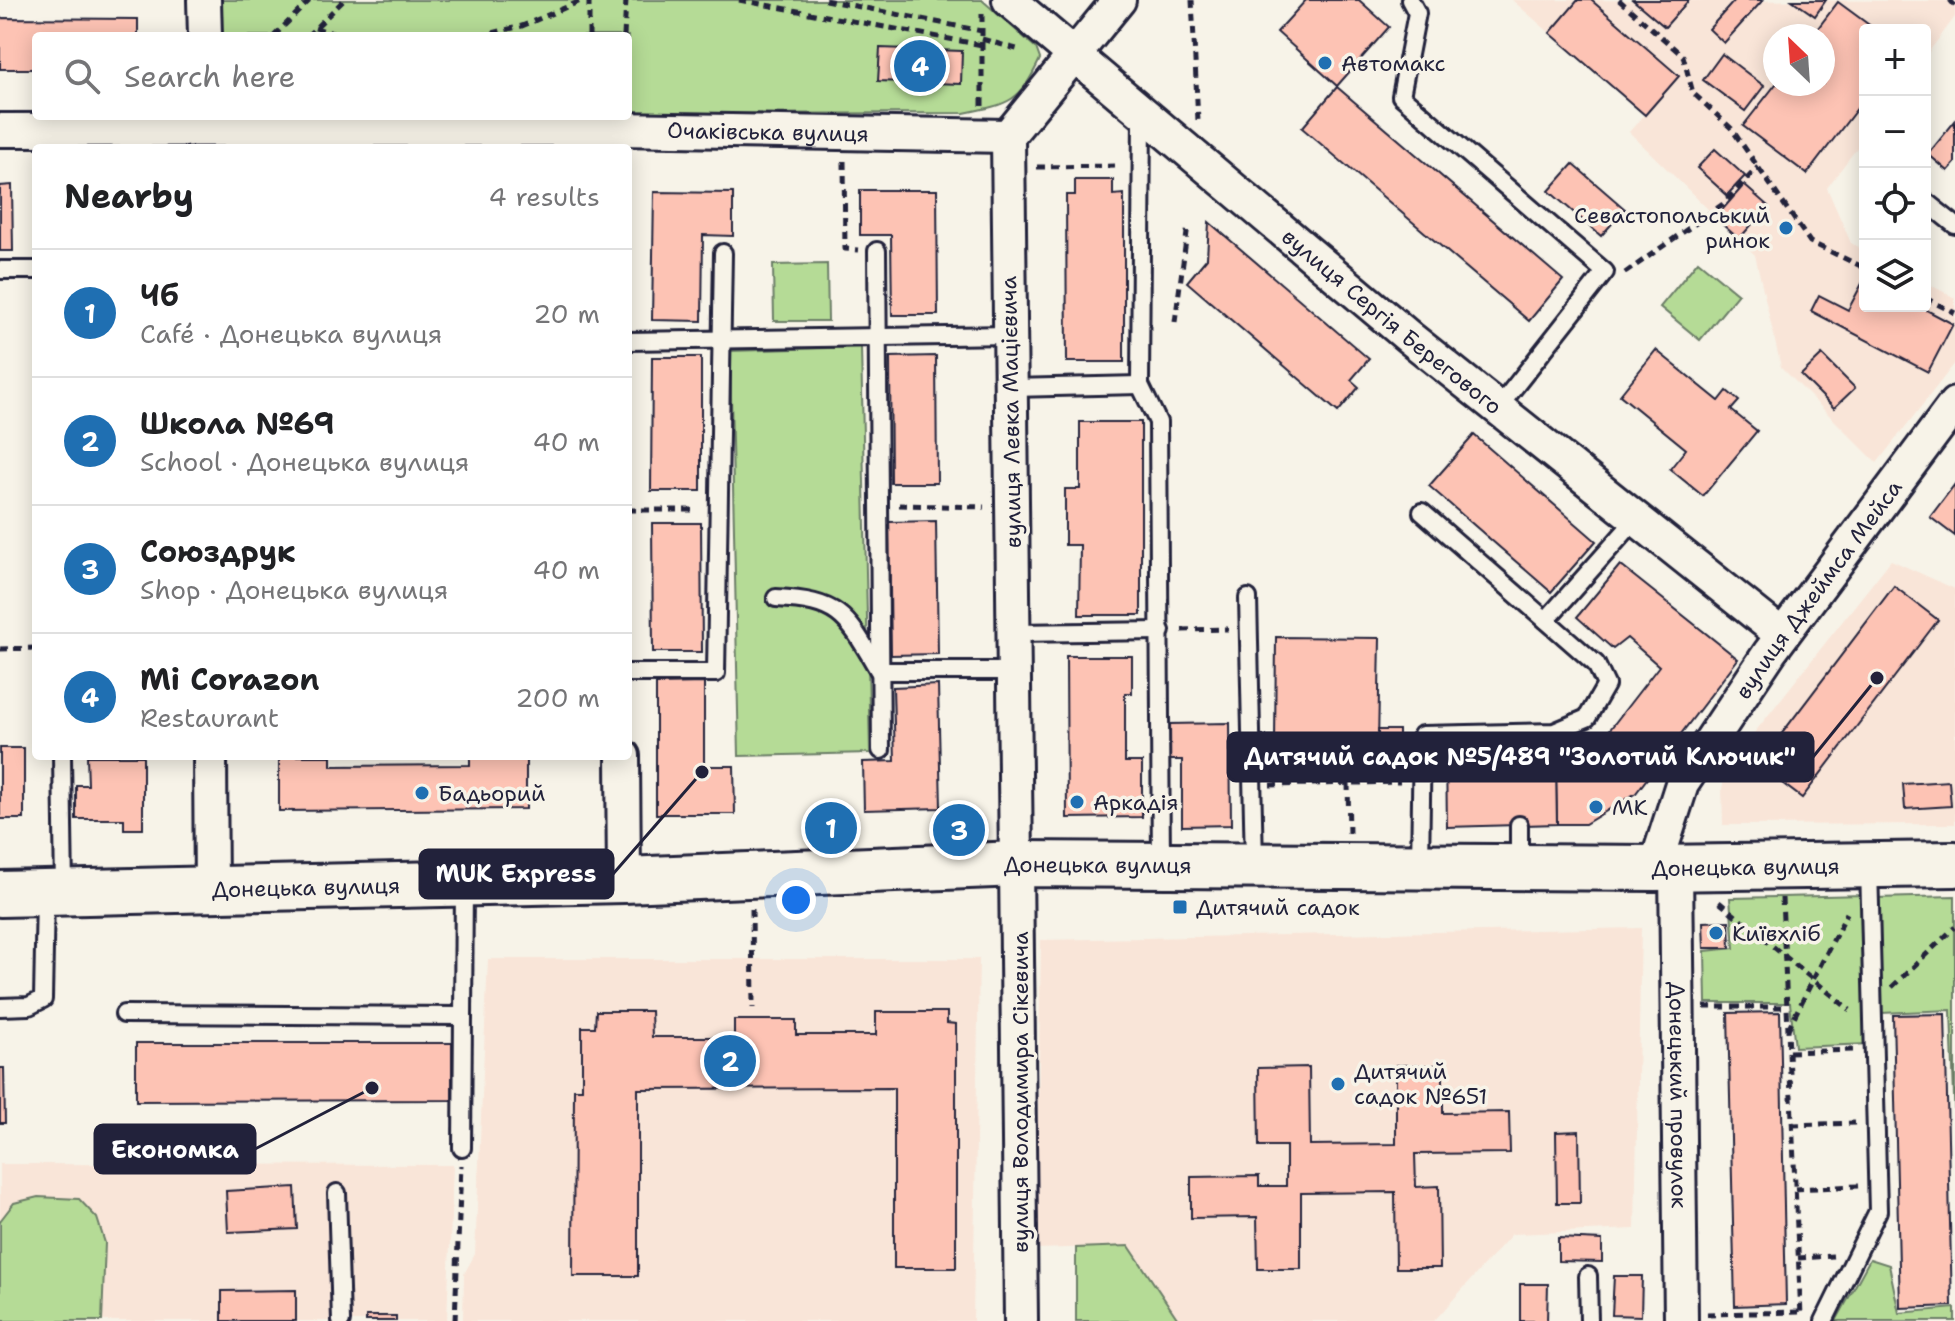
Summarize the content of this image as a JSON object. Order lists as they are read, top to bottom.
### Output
{
  "streets": {
    "street": [
      "Очаківська вулиця",
      "вулиця Сергія Берегового",
      "вулиця Левка Мацієвича",
      "вулиця Джеймса Мейса",
      "Донецька вулиця",
      "вулиця Володимира Сікевича",
      "Донецький провулок"
    ]
  },
  "crossings": [
    ["Очаківська вулиця", "вулиця Левка Мацієвича"],
    ["вулиця Сергія Берегового", "вулиця Джеймса Мейса"],
    ["вулиця Левка Мацієвича", "Донецька вулиця"],
    ["вулиця Левка Мацієвича", "вулиця Володимира Сікевича"],
    ["вулиця Джеймса Мейса", "Донецька вулиця"],
    ["вулиця Джеймса Мейса", "Донецький провулок"],
    ["Донецька вулиця", "вулиця Володимира Сікевича"],
    ["Донецька вулиця", "Донецький провулок"]
  ],
  "places": {
    "other": [
      "Автомакс",
      "Севастопольський ринок",
      "Дитячий садок №5/489 \"Золотий Ключик\"",
      "MUK Express",
      "Бадьорий",
      "Аркадія",
      "МК",
      "Київхліб",
      "Дитячий садок №651",
      "Економка"
    ],
    "transit": ["Дитячий садок"]
  },
  "north": "top left",
  "page": {
    "map_buttons": ["+", "−"],
    "search": "Search here",
    "pins": [
      "4",
      "1",
      "3",
      "2"
    ],
    "heading": ["Nearby", "4 results"],
    "list": [
      {
        "mark": "1",
        "name": "Чб",
        "note": "Café · Донецька вулиця",
        "value": "20 m"
      },
      {
        "mark": "2",
        "name": "Школа №69",
        "note": "School · Донецька вулиця",
        "value": "40 m"
      },
      {
        "mark": "3",
        "name": "Союздрук",
        "note": "Shop · Донецька вулиця",
        "value": "40 m"
      },
      {
        "mark": "4",
        "name": "Mi Corazon",
        "note": "Restaurant",
        "value": "200 m"
      }
    ]
  }
}
